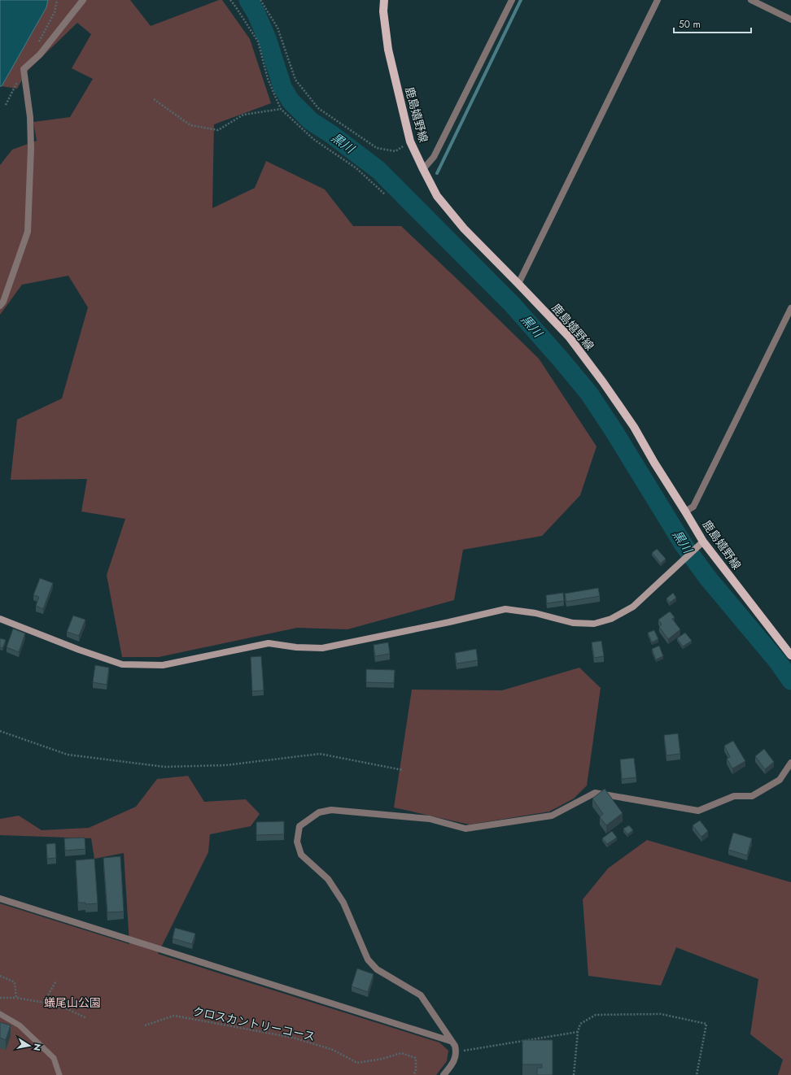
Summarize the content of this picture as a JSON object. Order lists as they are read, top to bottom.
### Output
{
  "streets": {
    "main road": ["鹿島嬉野線"],
    "path": ["クロスカントリーコース"]
  },
  "water": ["黒川"],
  "parks": ["蟻尾山公園"],
  "scale_bar": "50 m",
  "north": "right"
}
